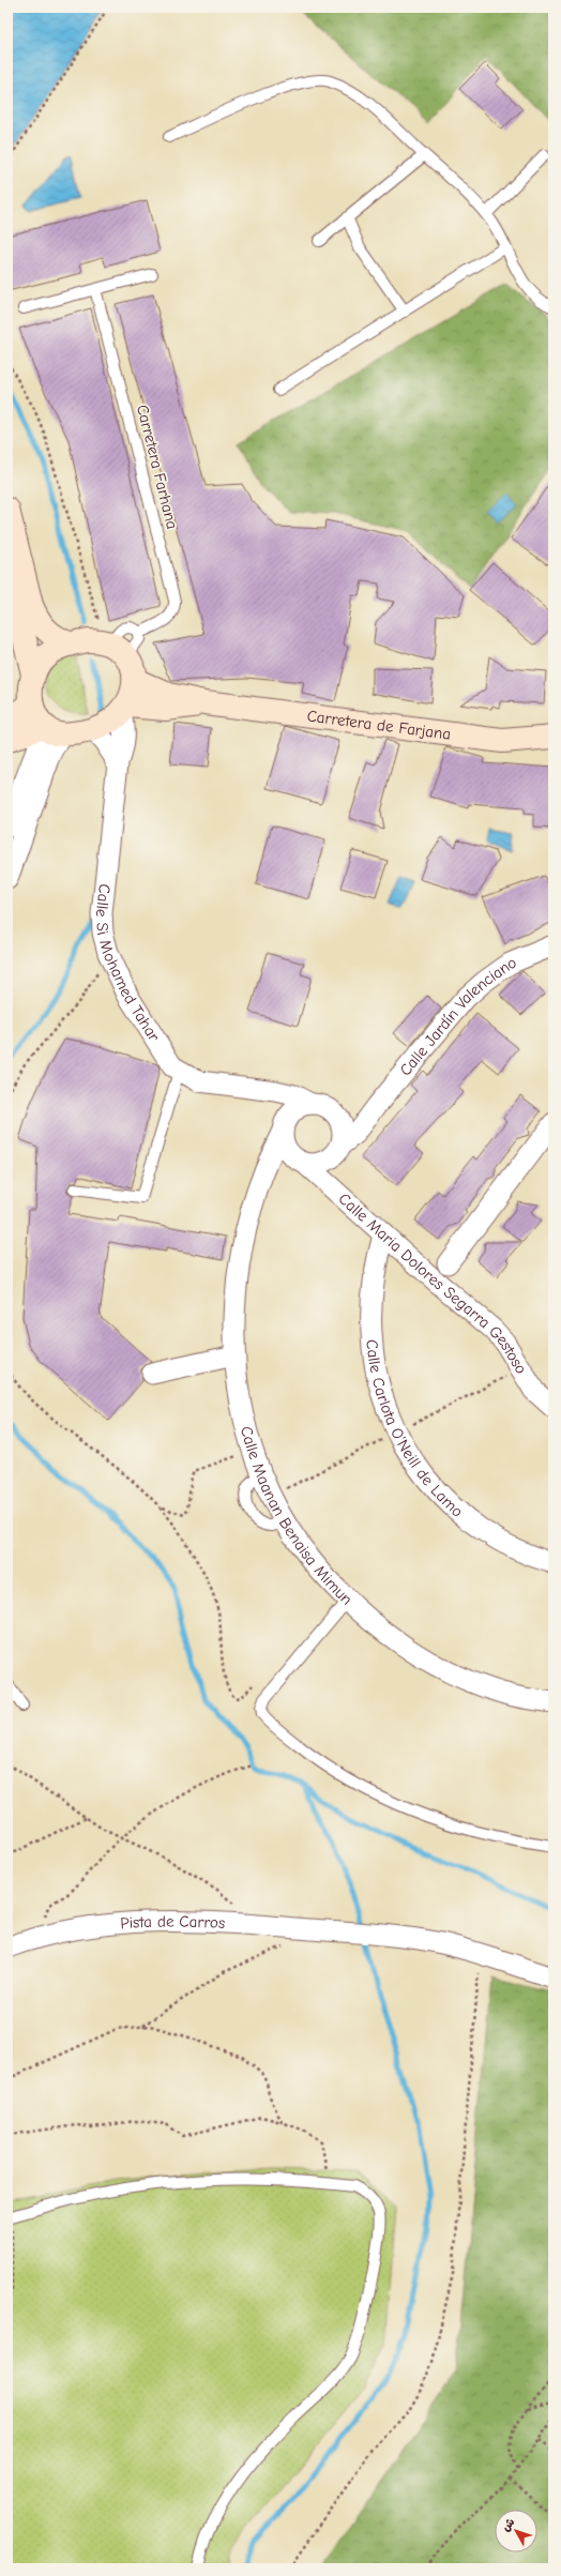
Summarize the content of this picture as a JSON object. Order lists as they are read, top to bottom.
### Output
{
  "streets": {
    "main road": ["Carretera de Farjana"],
    "street": [
      "Calle Si Mohamed Tahar",
      "Calle Jardín Valenciano",
      "Calle Maria Dolores Segarra Gestoso",
      "Calle Carlota O'Neill de Lamo",
      "Calle Maanan Benaisa Mimun",
      "Pista de Carros"
    ],
    "lane": ["Carretera Farhana"]
  },
  "crossings": [
    ["Carretera de Farjana", "Calle Si Mohamed Tahar"],
    ["Calle Si Mohamed Tahar", "Calle Jardín Valenciano"],
    ["Calle Si Mohamed Tahar", "Calle Maria Dolores Segarra Gestoso"],
    ["Calle Si Mohamed Tahar", "Calle Maanan Benaisa Mimun"],
    ["Calle Jardín Valenciano", "Calle Maria Dolores Segarra Gestoso"],
    ["Calle Jardín Valenciano", "Calle Maanan Benaisa Mimun"],
    ["Calle Maria Dolores Segarra Gestoso", "Calle Carlota O'Neill de Lamo"],
    ["Calle Maria Dolores Segarra Gestoso", "Calle Maanan Benaisa Mimun"]
  ],
  "north": "top left"
}
